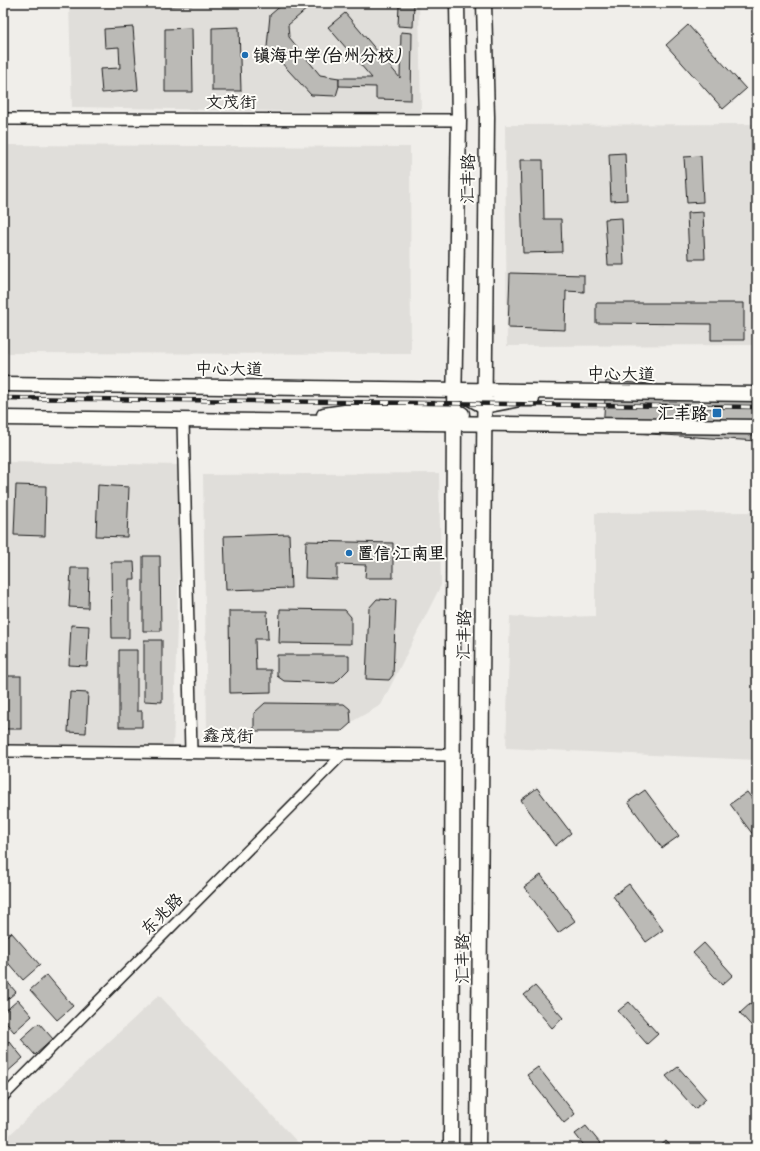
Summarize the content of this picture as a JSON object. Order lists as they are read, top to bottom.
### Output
{
  "streets": {
    "main road": ["汇丰路", "中心大道"],
    "street": ["文茂街", "鑫茂街", "东兆路"]
  },
  "crossings": [
    ["文茂街", "汇丰路"],
    ["汇丰路", "中心大道"],
    ["汇丰路", "鑫茂街"],
    ["鑫茂街", "东兆路"]
  ],
  "places": {
    "other": ["镇海中学(台州分校)", "置信·江南里"],
    "transit": ["汇丰路"]
  }
}
